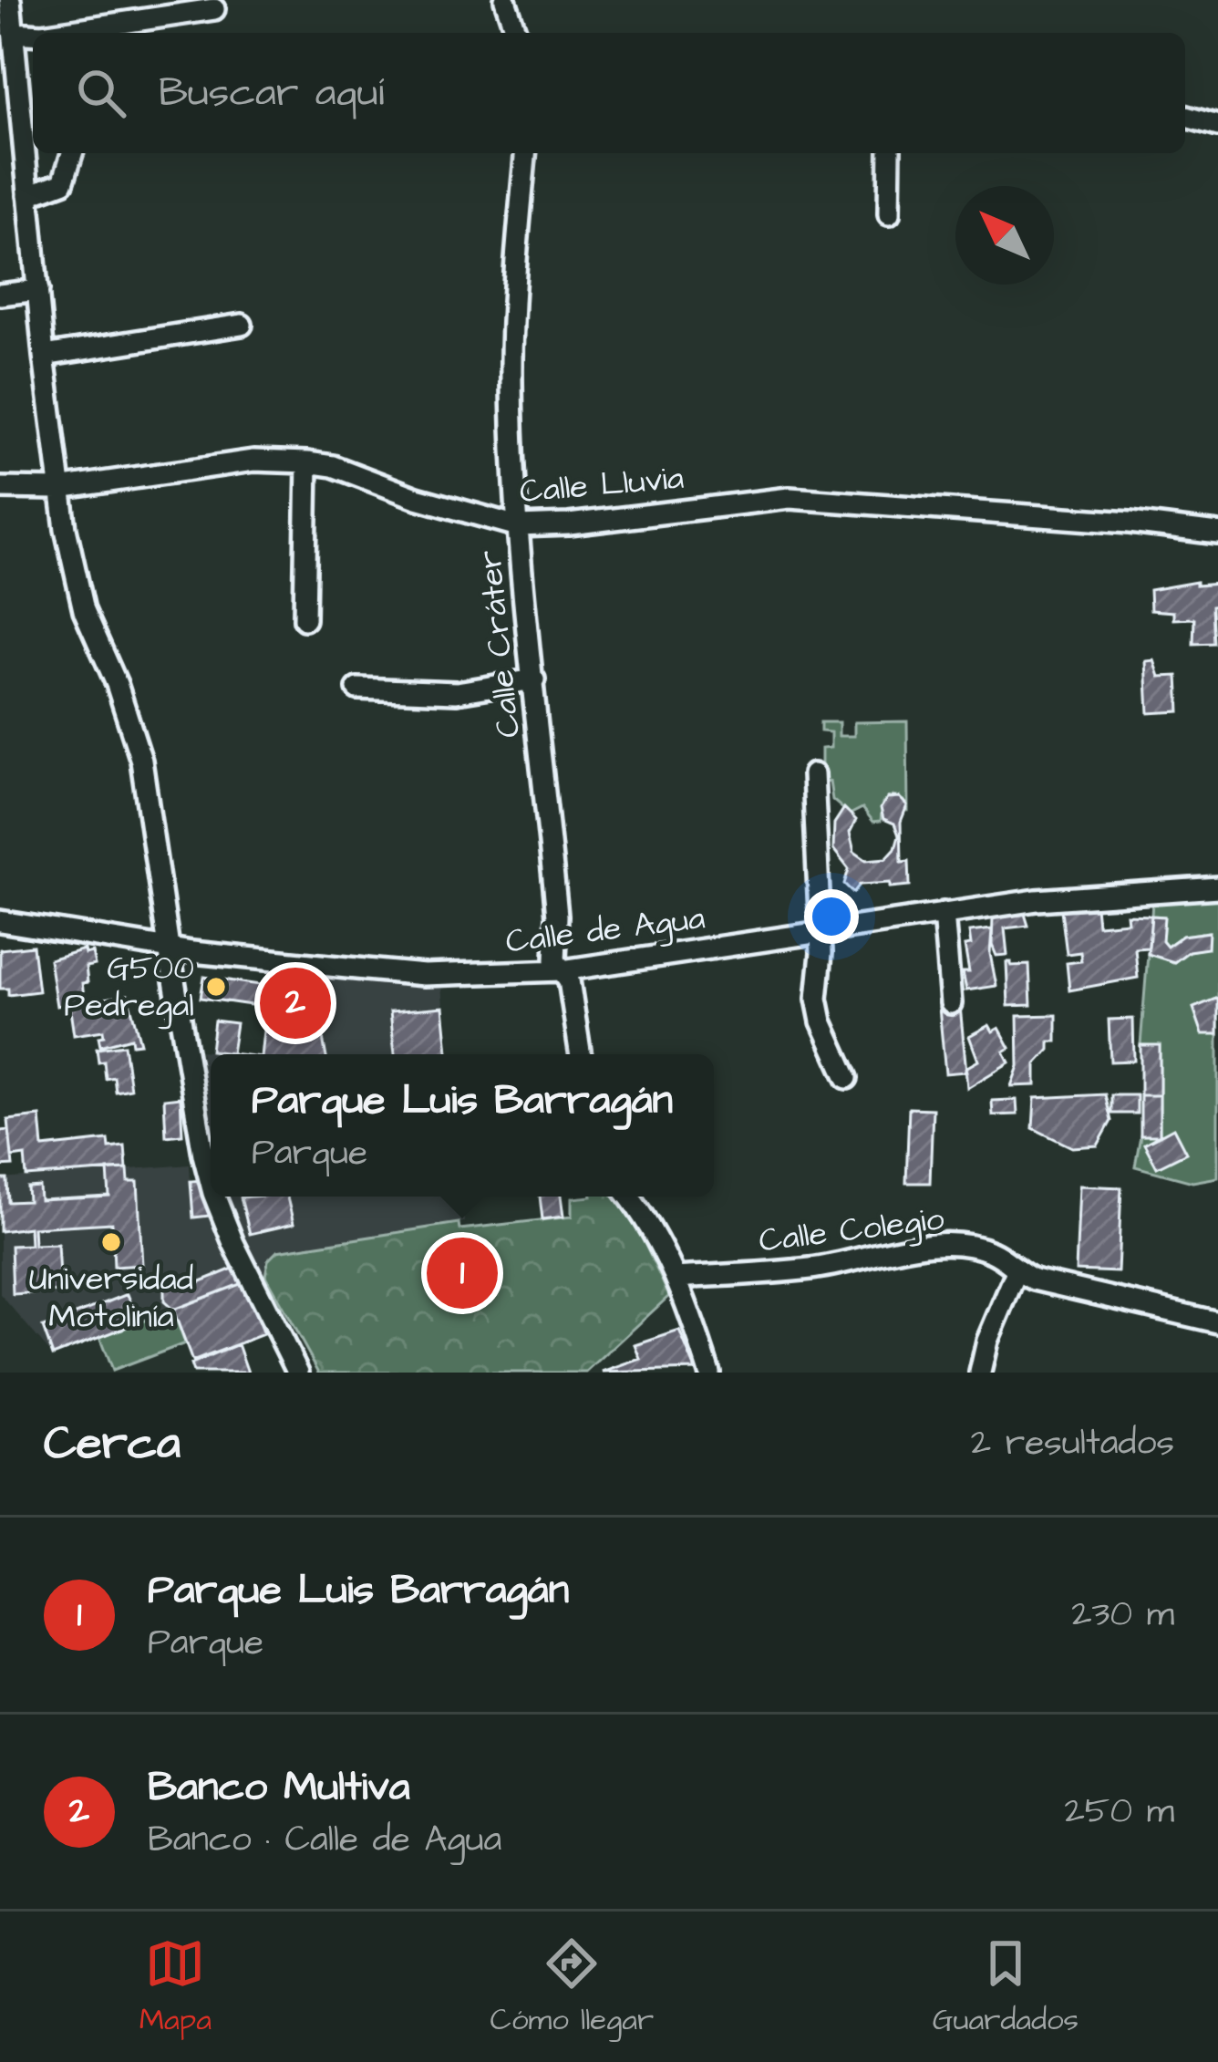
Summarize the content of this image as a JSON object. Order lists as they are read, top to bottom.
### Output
{
  "streets": {
    "street": [
      "Calle Lluvia",
      "Calle Cráter",
      "Calle de Agua",
      "Calle Colegio"
    ]
  },
  "crossings": [
    ["Calle Lluvia", "Calle Cráter"],
    ["Calle Cráter", "Calle de Agua"]
  ],
  "places": ["G500 Pedregal", "Universidad Motolinía"],
  "north": "top left",
  "page": {
    "search": "Buscar aquí",
    "pins": ["2", "1"],
    "popup": ["Parque Luis Barragán", "Parque"],
    "heading": ["Cerca", "2 resultados"],
    "list": [
      {
        "mark": "1",
        "name": "Parque Luis Barragán",
        "note": "Parque",
        "value": "230 m"
      },
      {
        "mark": "2",
        "name": "Banco Multiva",
        "note": "Banco · Calle de Agua",
        "value": "250 m"
      }
    ],
    "nav": ["Mapa", "Cómo llegar", "Guardados"]
  }
}
